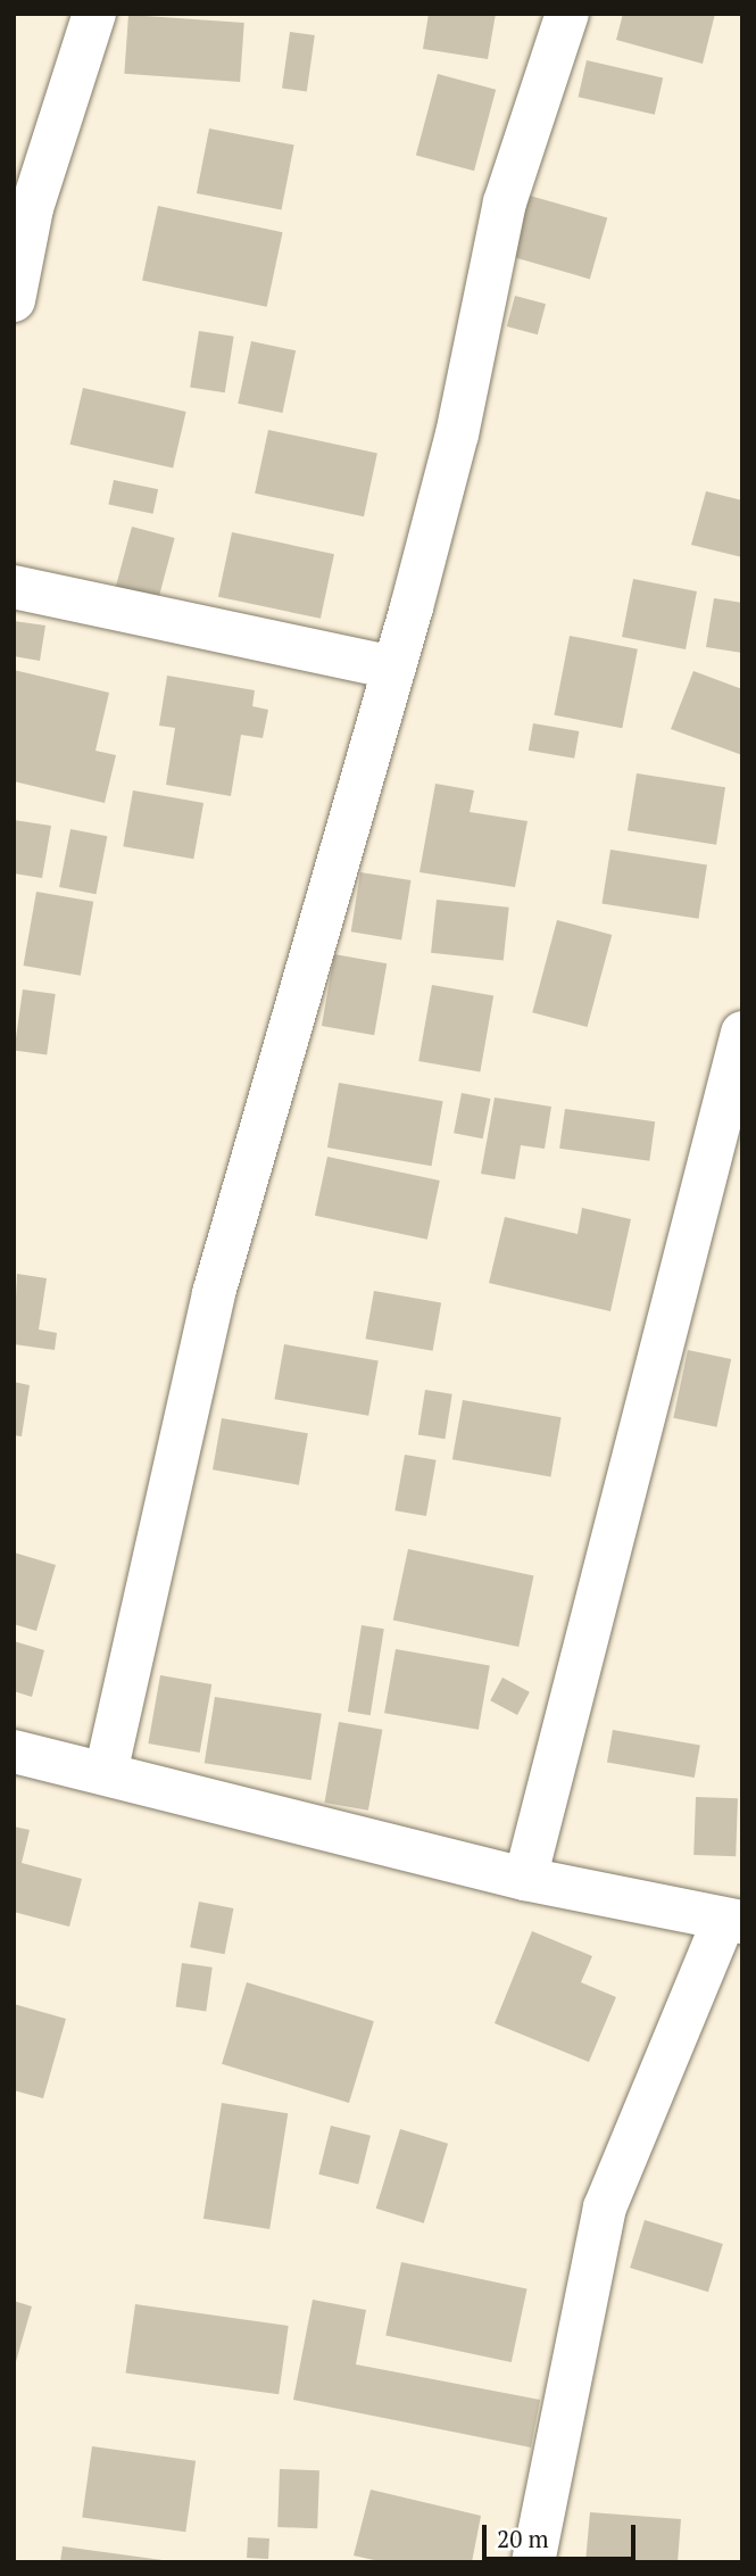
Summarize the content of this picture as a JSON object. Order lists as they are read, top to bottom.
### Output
{
  "scale_bar": "20 m"
}
